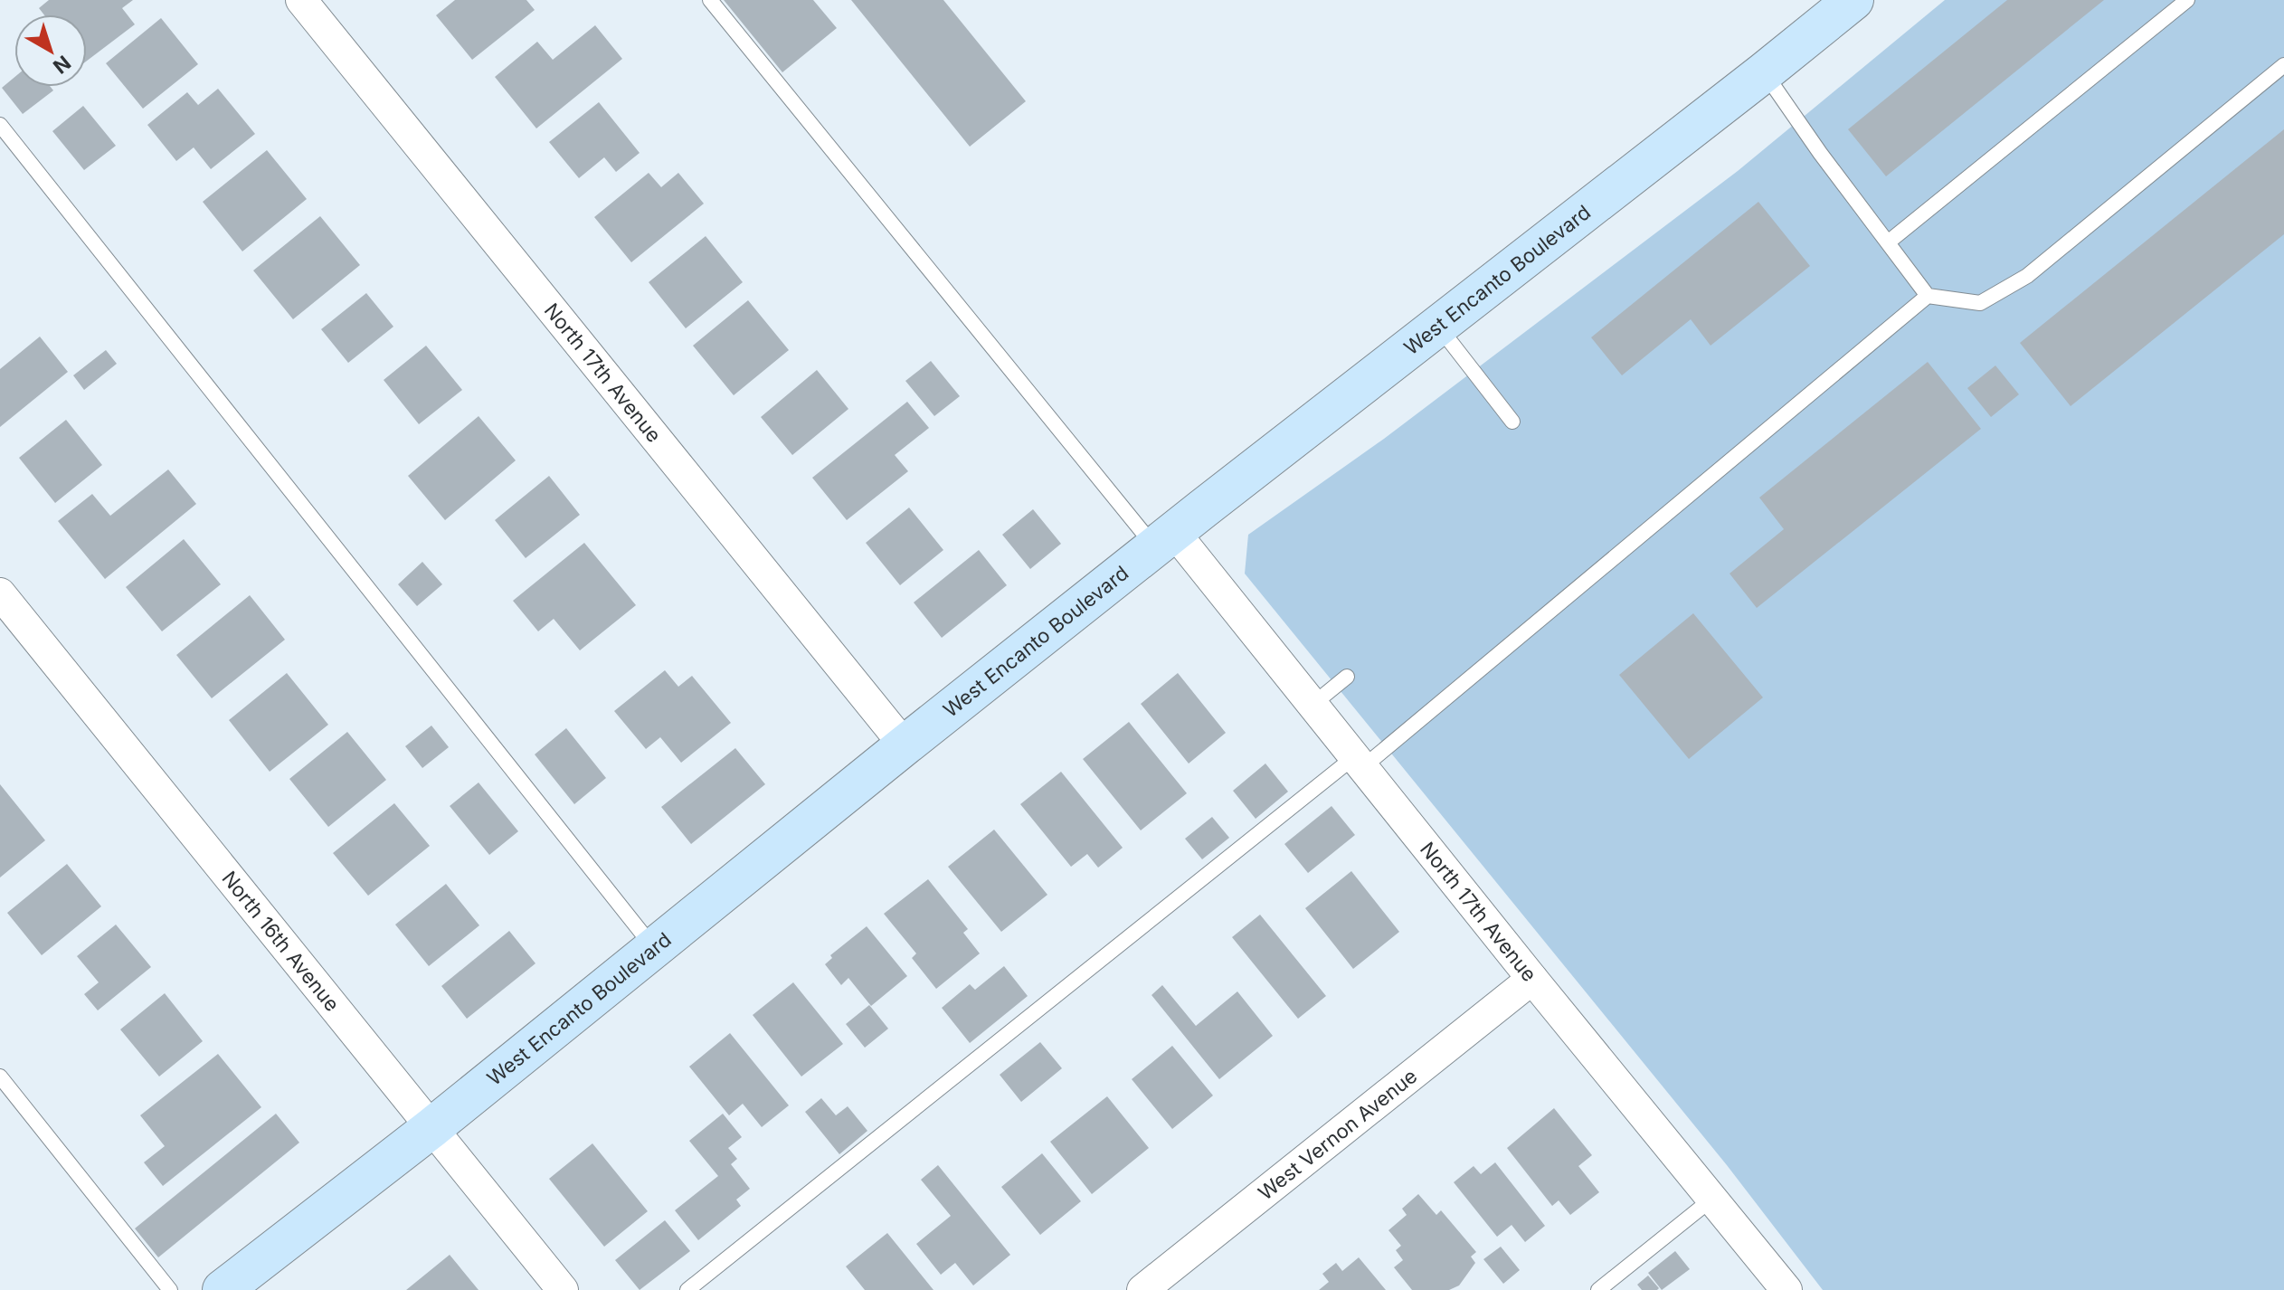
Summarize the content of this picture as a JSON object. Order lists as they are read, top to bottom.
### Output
{
  "streets": {
    "street": [
      "West Encanto Boulevard",
      "North 17th Avenue",
      "North 16th Avenue",
      "West Vernon Avenue"
    ]
  },
  "crossings": [
    ["West Encanto Boulevard", "North 17th Avenue"],
    ["West Encanto Boulevard", "North 16th Avenue"],
    ["North 17th Avenue", "West Vernon Avenue"]
  ],
  "north": "bottom right"
}
